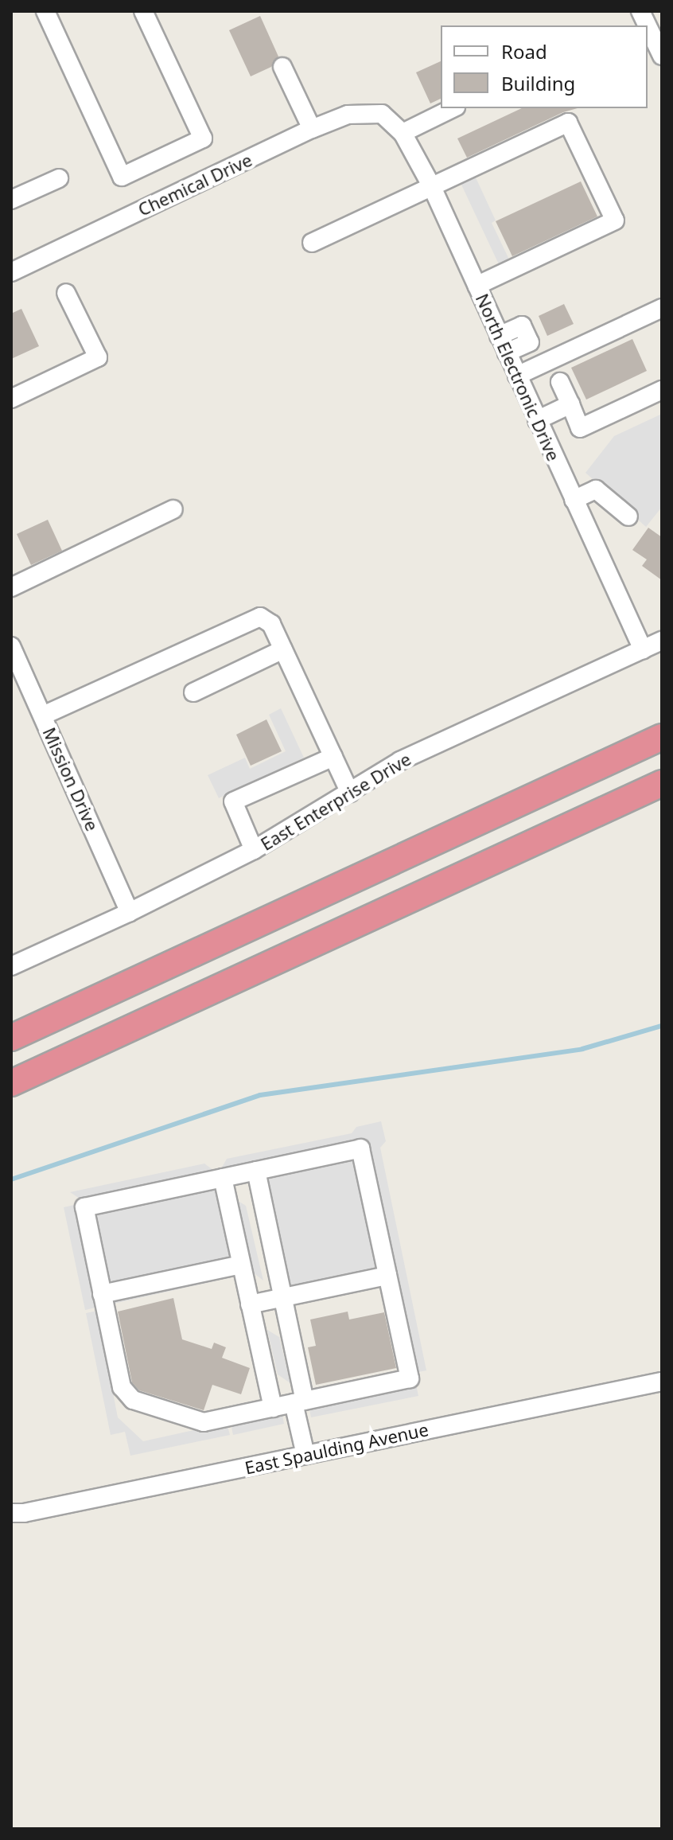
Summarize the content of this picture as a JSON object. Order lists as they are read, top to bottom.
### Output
{
  "streets": {
    "street": [
      "Chemical Drive",
      "North Electronic Drive",
      "Mission Drive",
      "East Enterprise Drive",
      "East Spaulding Avenue"
    ]
  },
  "crossings": [
    ["Chemical Drive", "North Electronic Drive"],
    ["North Electronic Drive", "East Enterprise Drive"],
    ["Mission Drive", "East Enterprise Drive"]
  ],
  "legend": ["Road", "Building"]
}
